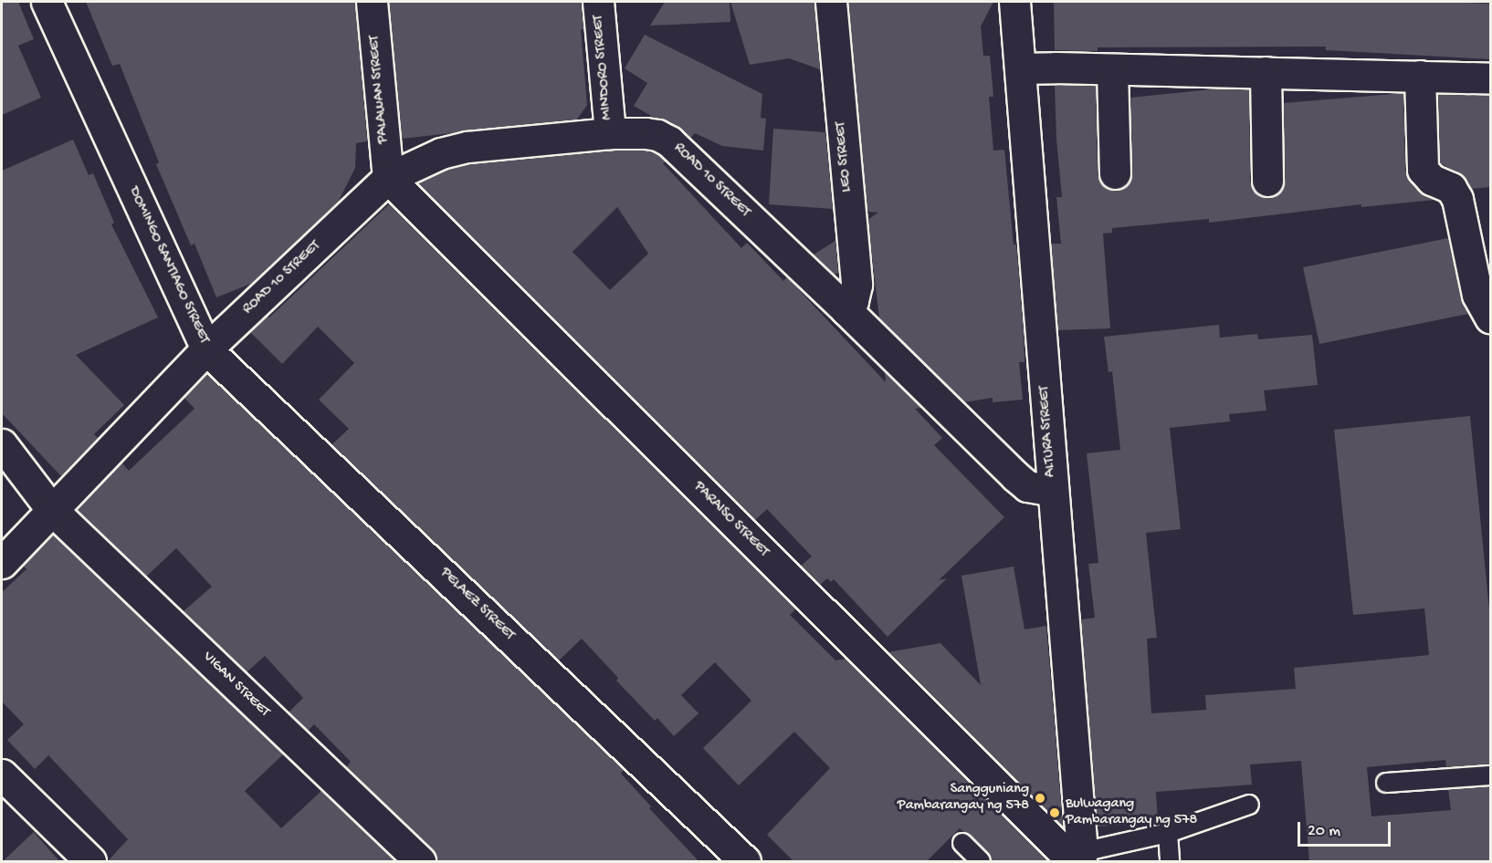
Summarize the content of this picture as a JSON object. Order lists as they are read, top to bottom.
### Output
{
  "streets": {
    "street": [
      "MINDORO STREET",
      "PALAWAN STREET",
      "LEO STREET",
      "ROAD 10 STREET",
      "DOMINGO SANTIAGO STREET",
      "ALTURA STREET",
      "PARAISO STREET",
      "PELAEZ STREET",
      "VIGAN STREET"
    ]
  },
  "crossings": [
    ["MINDORO STREET", "ROAD 10 STREET"],
    ["PALAWAN STREET", "ROAD 10 STREET"],
    ["PALAWAN STREET", "PARAISO STREET"],
    ["LEO STREET", "ROAD 10 STREET"],
    ["ROAD 10 STREET", "DOMINGO SANTIAGO STREET"],
    ["ROAD 10 STREET", "ALTURA STREET"],
    ["ROAD 10 STREET", "PARAISO STREET"],
    ["ROAD 10 STREET", "PELAEZ STREET"],
    ["DOMINGO SANTIAGO STREET", "PELAEZ STREET"],
    ["DOMINGO SANTIAGO STREET", "VIGAN STREET"],
    ["ALTURA STREET", "PARAISO STREET"]
  ],
  "places": ["Sangguniang Pambarangay ng 578", "Bulwagang Pambarangay ng 578"],
  "scale_bar": "20 m"
}
